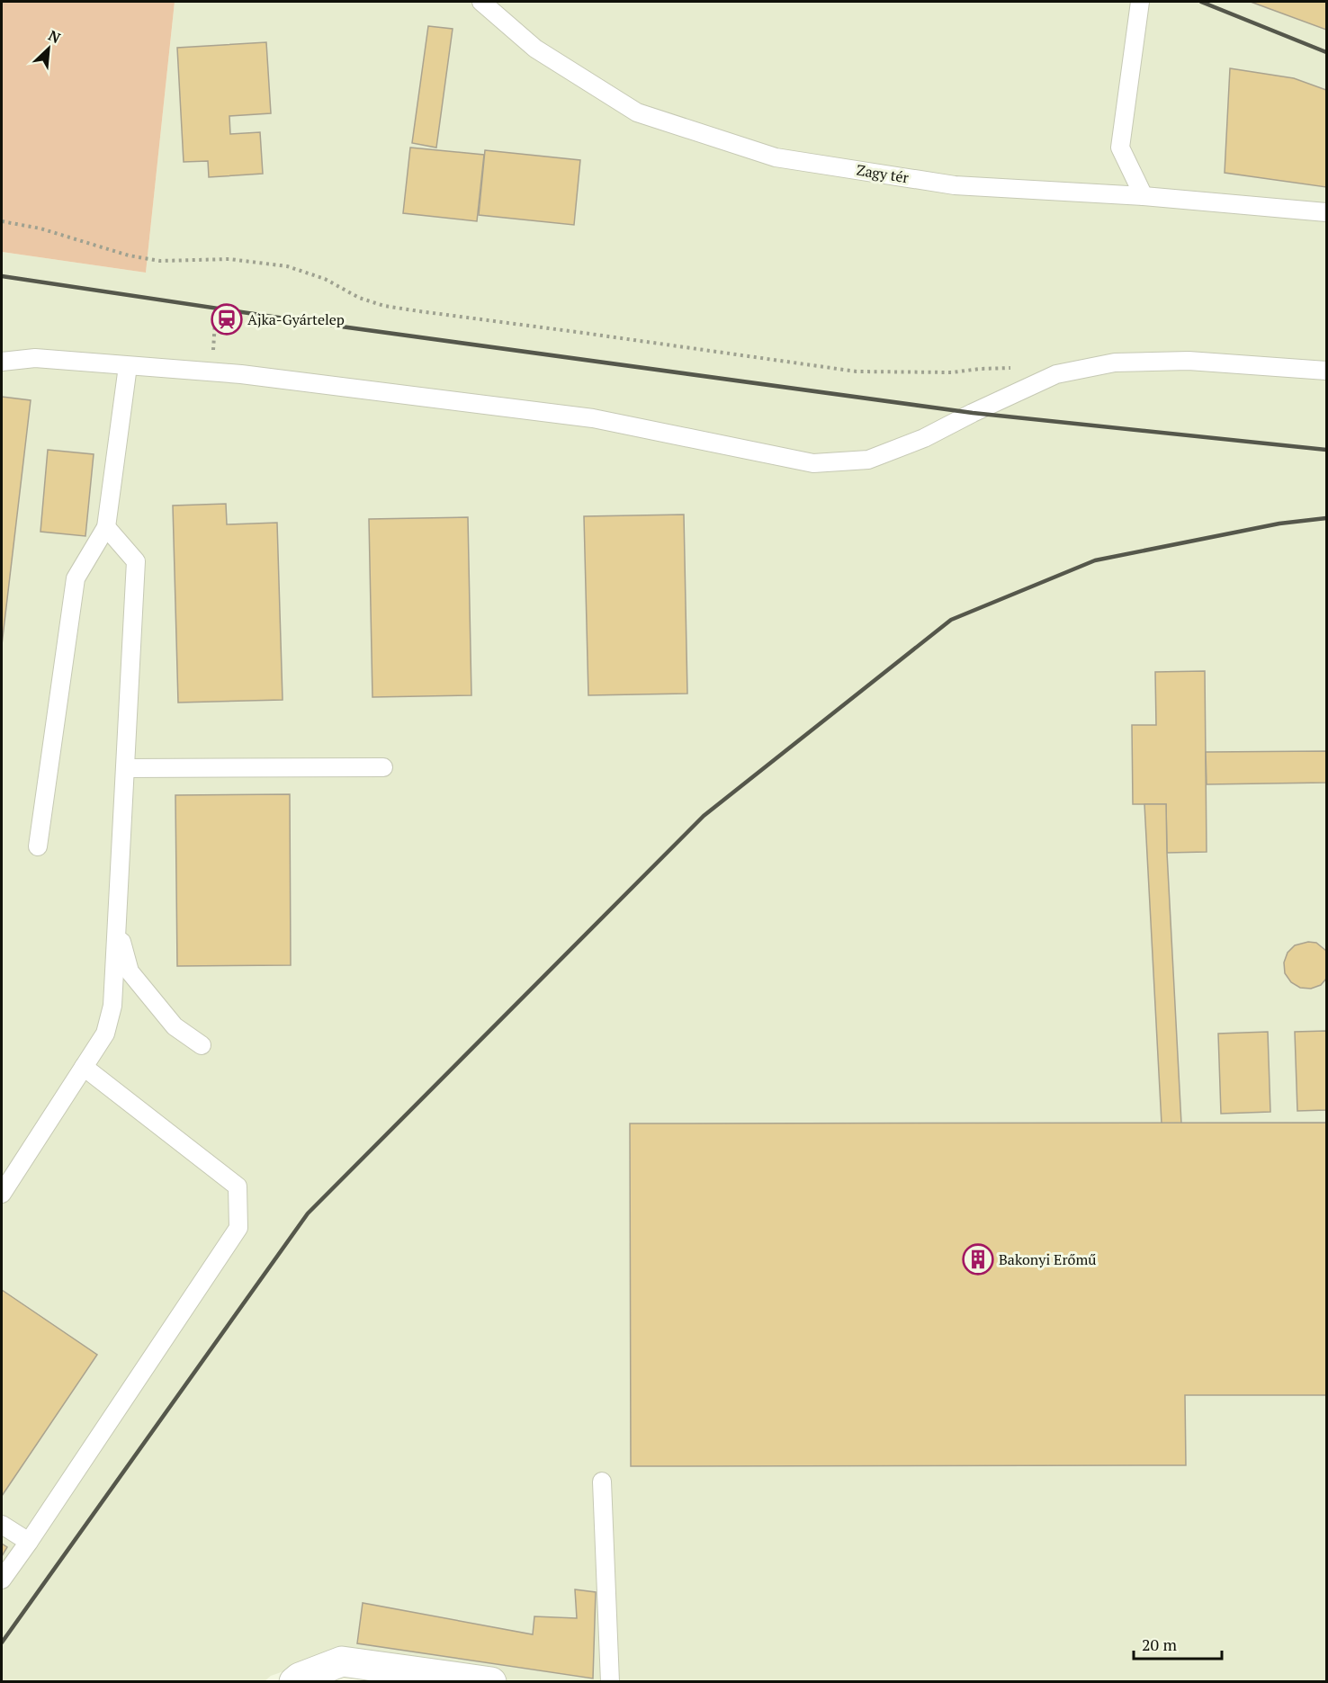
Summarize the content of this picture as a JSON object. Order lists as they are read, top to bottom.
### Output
{
  "streets": {
    "lane": ["Zagy tér"]
  },
  "places": {
    "station": ["Ajka-Gyártelep"],
    "building": ["Bakonyi Erőmű"]
  },
  "scale_bar": "20 m",
  "north": "top right"
}
